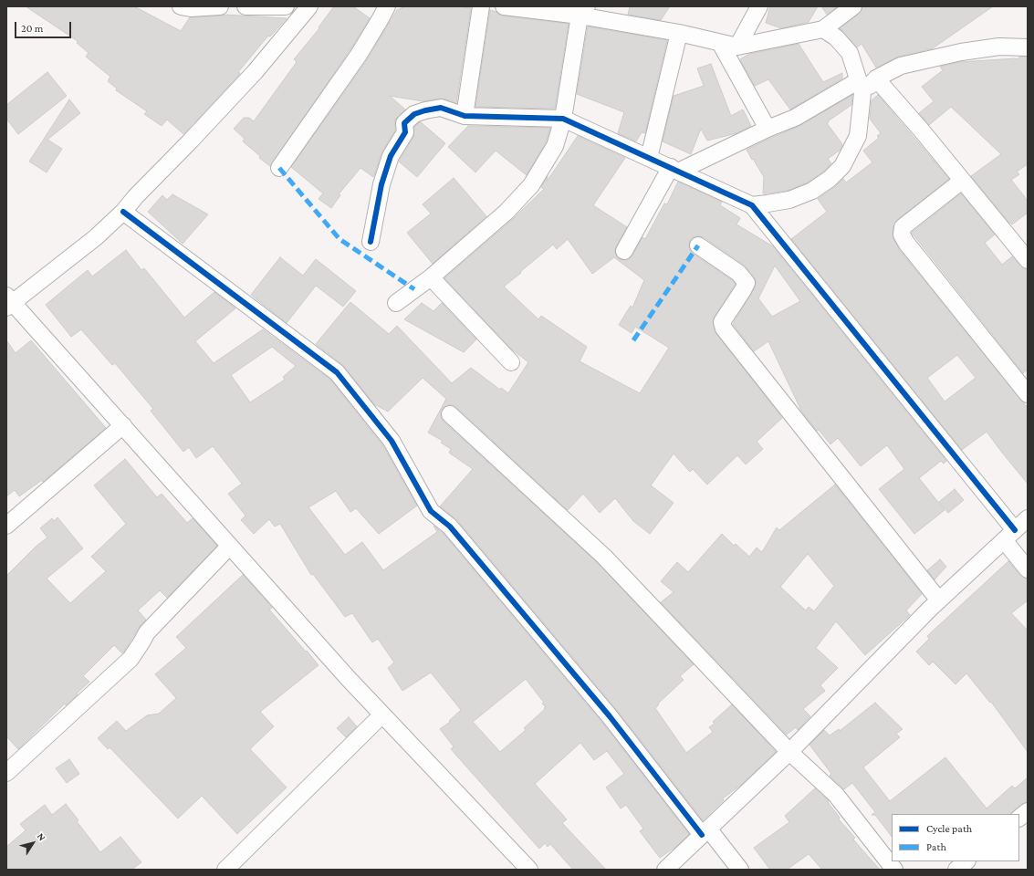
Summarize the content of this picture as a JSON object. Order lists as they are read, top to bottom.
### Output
{
  "legend": ["Cycle path", "Path"],
  "scale_bar": "20 m",
  "north": "top right"
}
